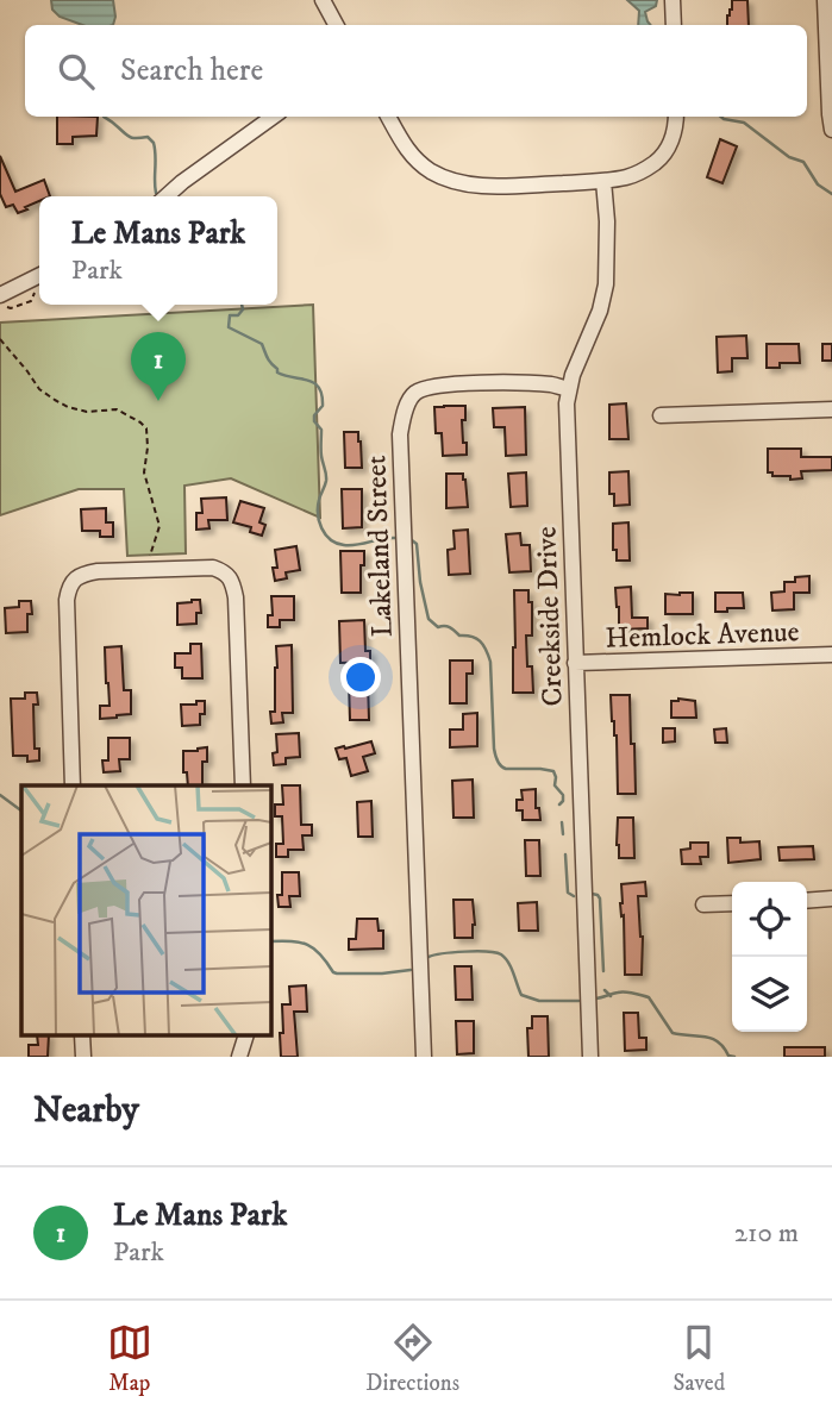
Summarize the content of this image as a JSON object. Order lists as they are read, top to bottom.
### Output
{
  "streets": {
    "street": ["Lakeland Street", "Creekside Drive", "Hemlock Avenue"]
  },
  "crossings": [
    ["Lakeland Street", "Creekside Drive"],
    ["Creekside Drive", "Hemlock Avenue"]
  ],
  "page": {
    "search": "Search here",
    "popup": ["Le Mans Park", "Park"],
    "pins": "1",
    "heading": "Nearby",
    "list": [
      {
        "mark": "1",
        "name": "Le Mans Park",
        "note": "Park",
        "value": "210 m"
      }
    ],
    "nav": ["Map", "Directions", "Saved"]
  }
}
